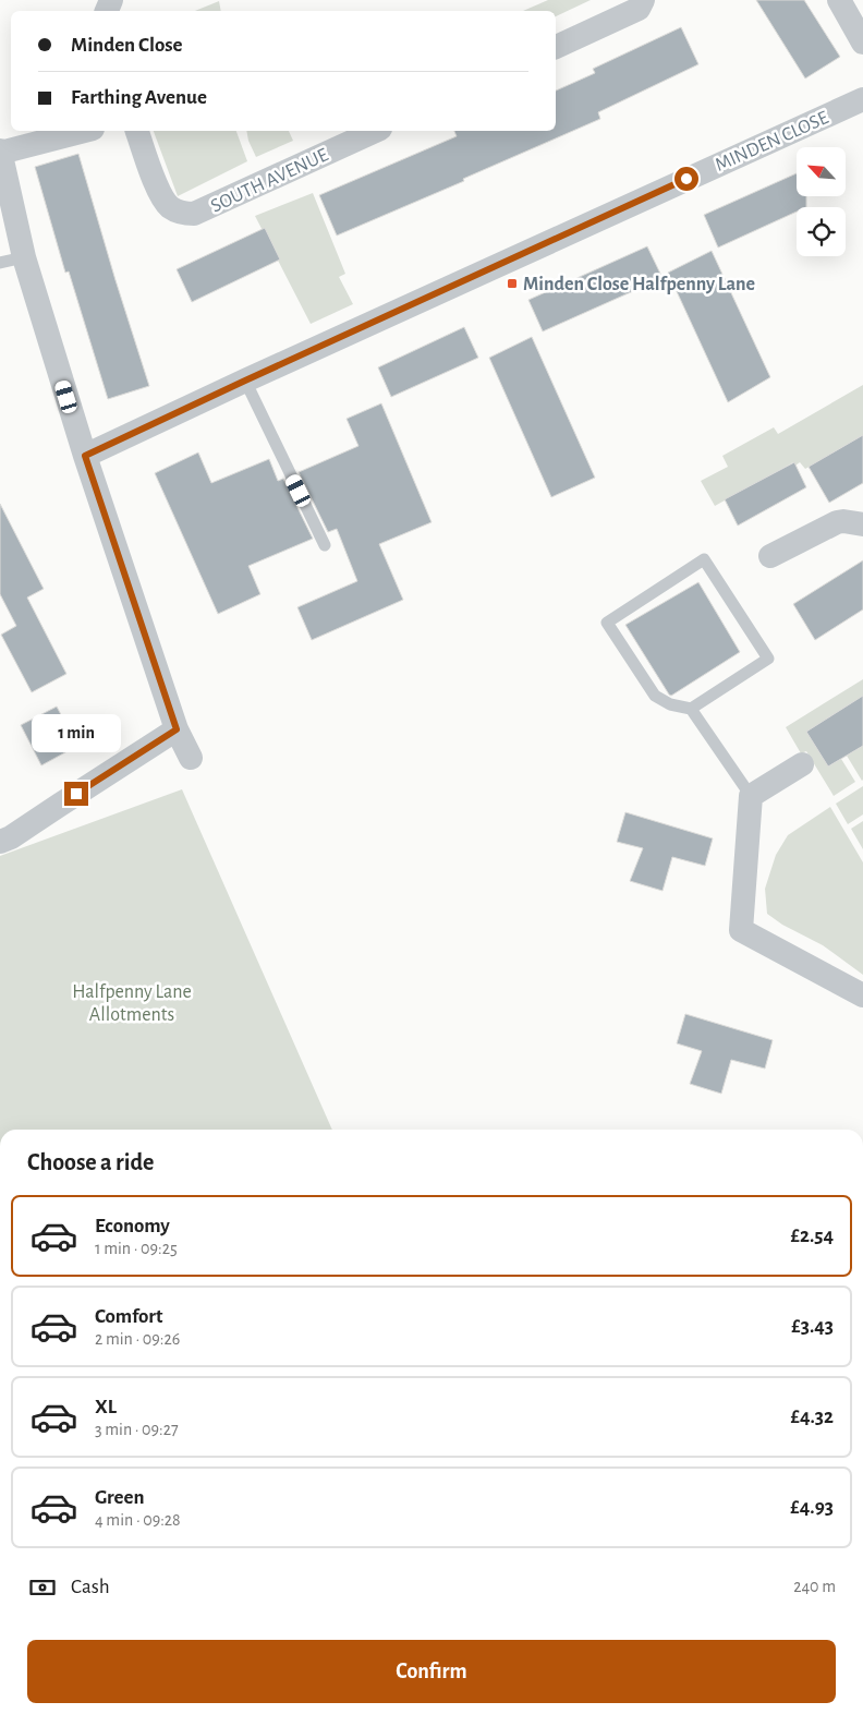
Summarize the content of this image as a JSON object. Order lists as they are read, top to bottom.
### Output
{
  "streets": {
    "street": ["MINDEN CLOSE", "SOUTH AVENUE"]
  },
  "parks": ["Halfpenny Lane Allotments"],
  "places": {
    "transit": ["Minden Close Halfpenny Lane"]
  },
  "north": "top left",
  "page": {
    "banner": ["Minden Close", "Farthing Avenue"],
    "bubble": "1 min",
    "heading": "Choose a ride",
    "list": [
      {
        "name": "Economy",
        "note": "1 min · 09:25",
        "value": "£2.54"
      },
      {
        "name": "Comfort",
        "note": "2 min · 09:26",
        "value": "£3.43"
      },
      {
        "name": "XL",
        "note": "3 min · 09:27",
        "value": "£4.32"
      },
      {
        "name": "Green",
        "note": "4 min · 09:28",
        "value": "£4.93"
      }
    ],
    "pay": ["Cash", "240 m"],
    "buttons": "Confirm"
  }
}
